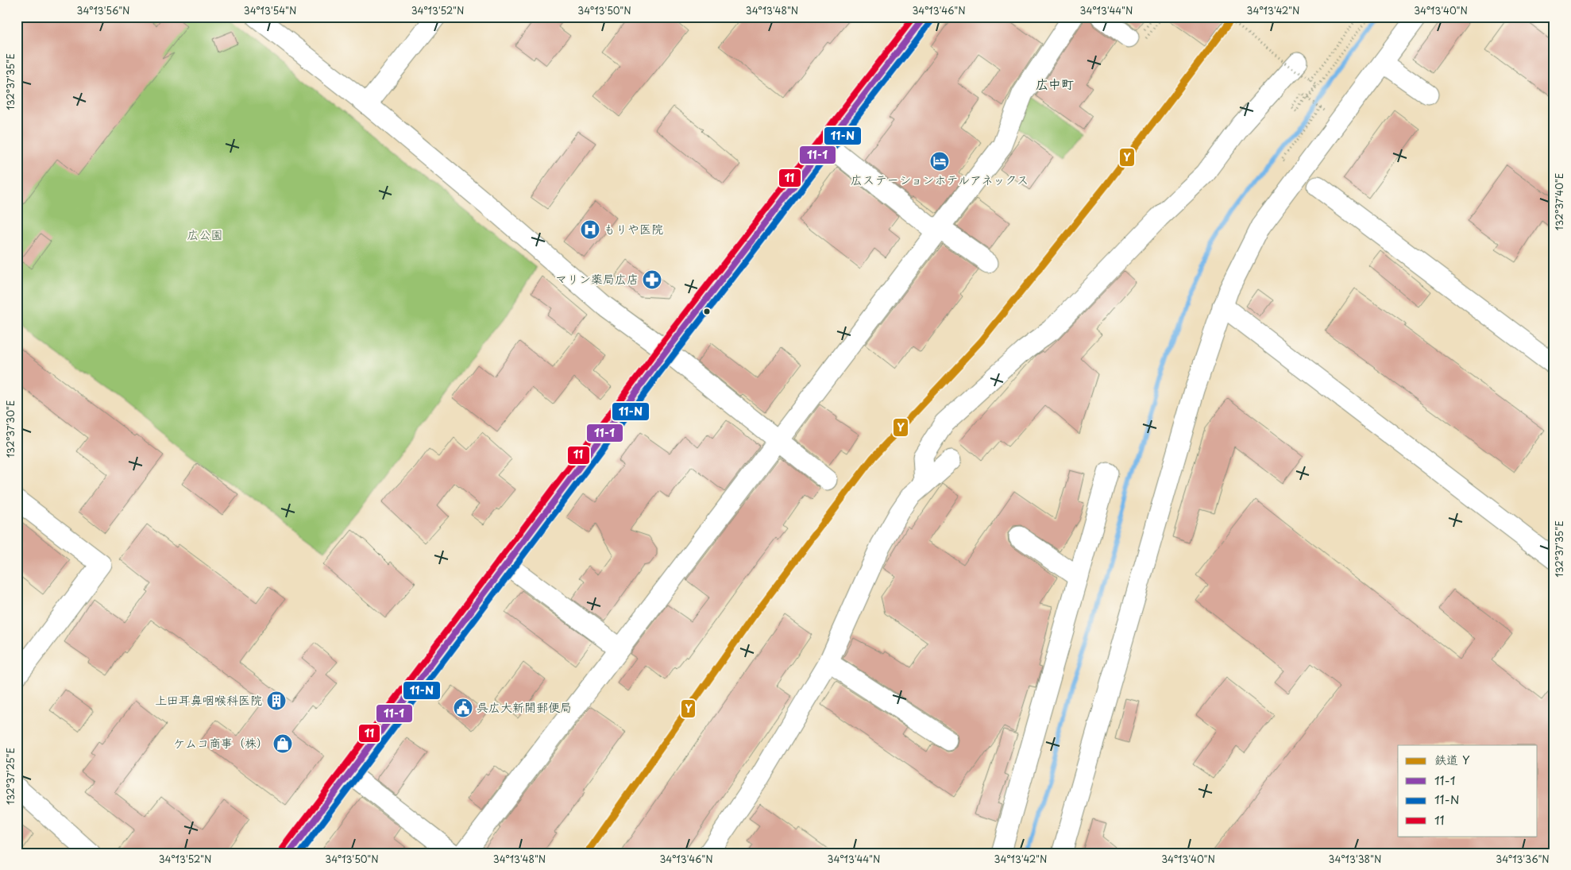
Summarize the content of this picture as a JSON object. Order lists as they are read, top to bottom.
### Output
{
  "districts": ["広中町"],
  "parks": ["広公園"],
  "places": {
    "hotel": ["広ステーションホテルアネックス"],
    "hospital": ["もりや医院"],
    "pharmacy": ["マリン薬局広店"],
    "building": ["上田耳鼻咽喉科医院"],
    "public building": ["呉広大新開郵便局"],
    "shop": ["ケムコ商事（株）"]
  },
  "lines": [
    "rail line Y",
    "transit line 11-1",
    "transit line 11",
    "transit line 11-N"
  ],
  "legend": [
    "鉄道 Y",
    "11-1",
    "11-N",
    "11"
  ],
  "coordinates": [
    "34°13'56\"N",
    "34°13'54\"N",
    "34°13'52\"N",
    "34°13'50\"N",
    "34°13'48\"N",
    "34°13'46\"N",
    "34°13'44\"N",
    "34°13'42\"N",
    "34°13'40\"N",
    "132°37'35\"E",
    "132°37'40\"E",
    "132°37'30\"E",
    "132°37'25\"E",
    "34°13'38\"N",
    "34°13'36\"N"
  ]
}
